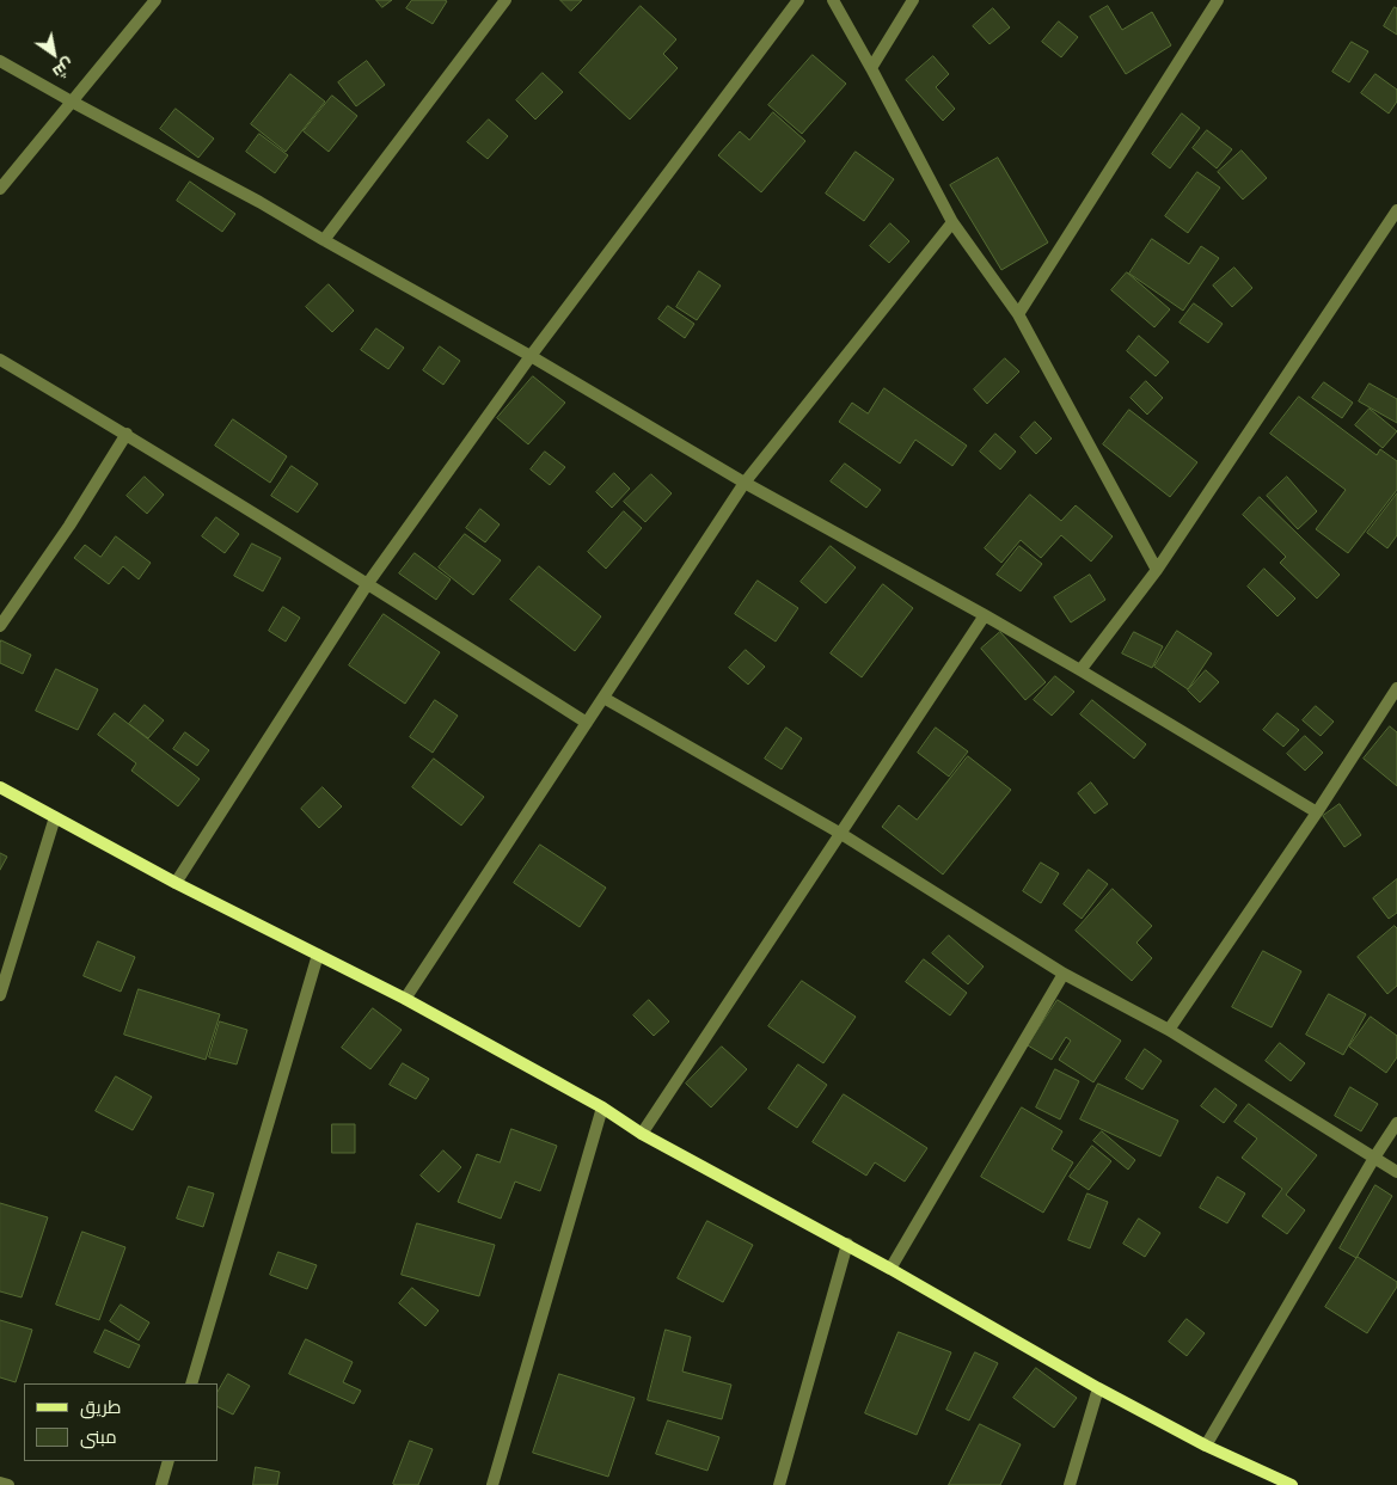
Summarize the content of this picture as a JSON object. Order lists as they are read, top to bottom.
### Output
{
  "legend": ["طريق", "مبنى"],
  "north": "bottom right"
}
